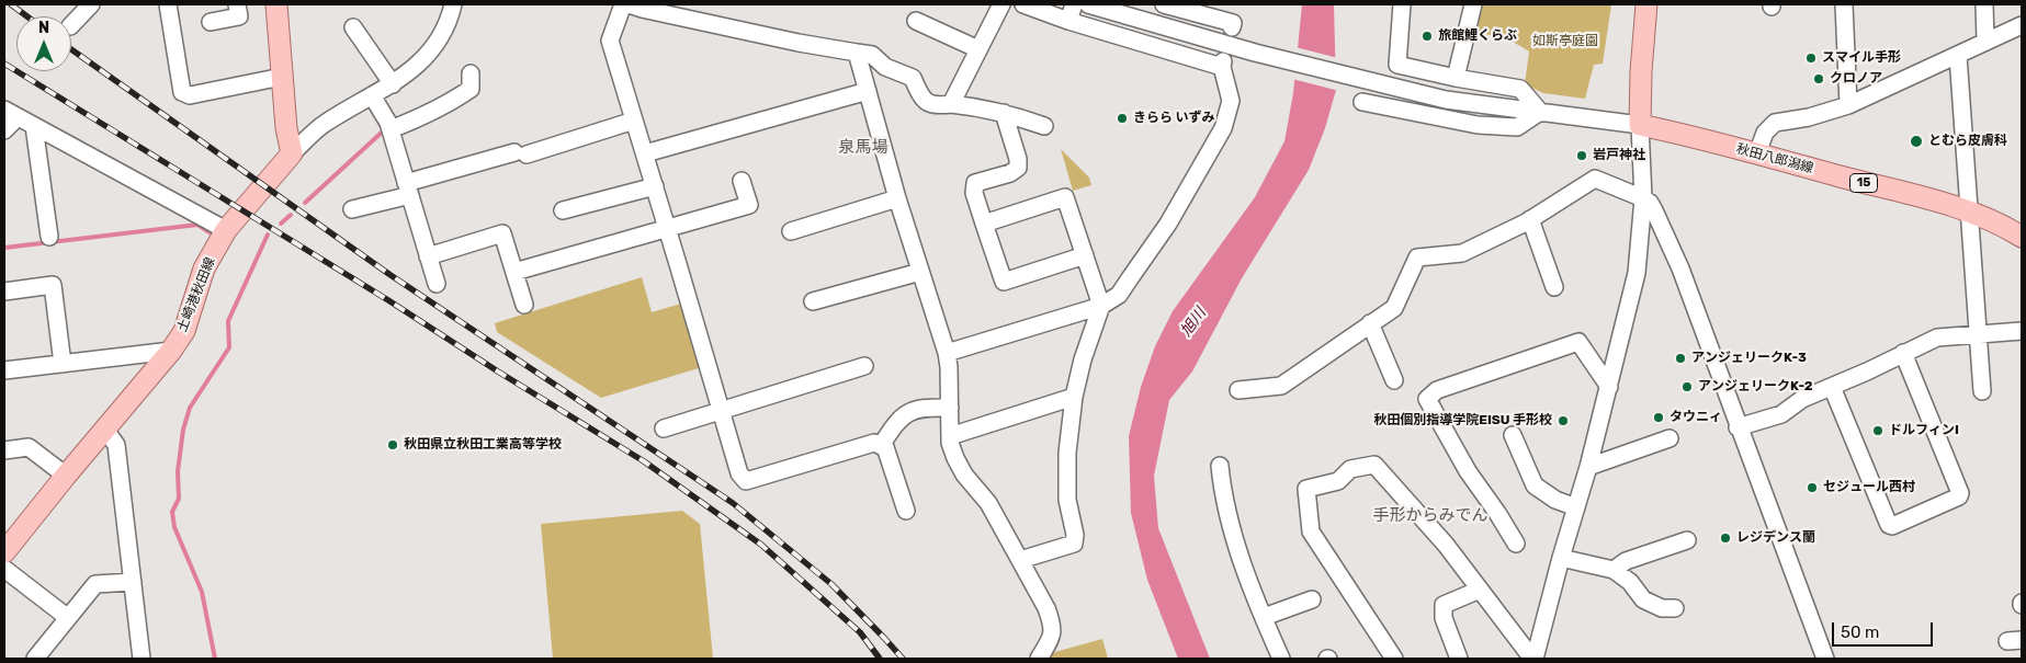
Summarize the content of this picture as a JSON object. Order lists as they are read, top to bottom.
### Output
{
  "streets": {
    "main road": ["秋田八郎潟線", "15", "土崎港秋田線"]
  },
  "districts": ["泉馬場", "手形からみでん"],
  "water": ["旭川"],
  "parks": ["如斯亭庭園"],
  "places": [
    "旅館鯉くらぶ",
    "スマイル手形",
    "クロノア",
    "きらら いずみ",
    "とむら皮膚科",
    "岩戸神社",
    "アンジェリークK-3",
    "アンジェリークK-2",
    "タウニィ",
    "秋田個別指導学院EISU 手形校",
    "ドルフィンI",
    "秋田県立秋田工業高等学校",
    "セジュール西村",
    "レジデンス蘭"
  ],
  "scale_bar": "50 m",
  "north": "top"
}
